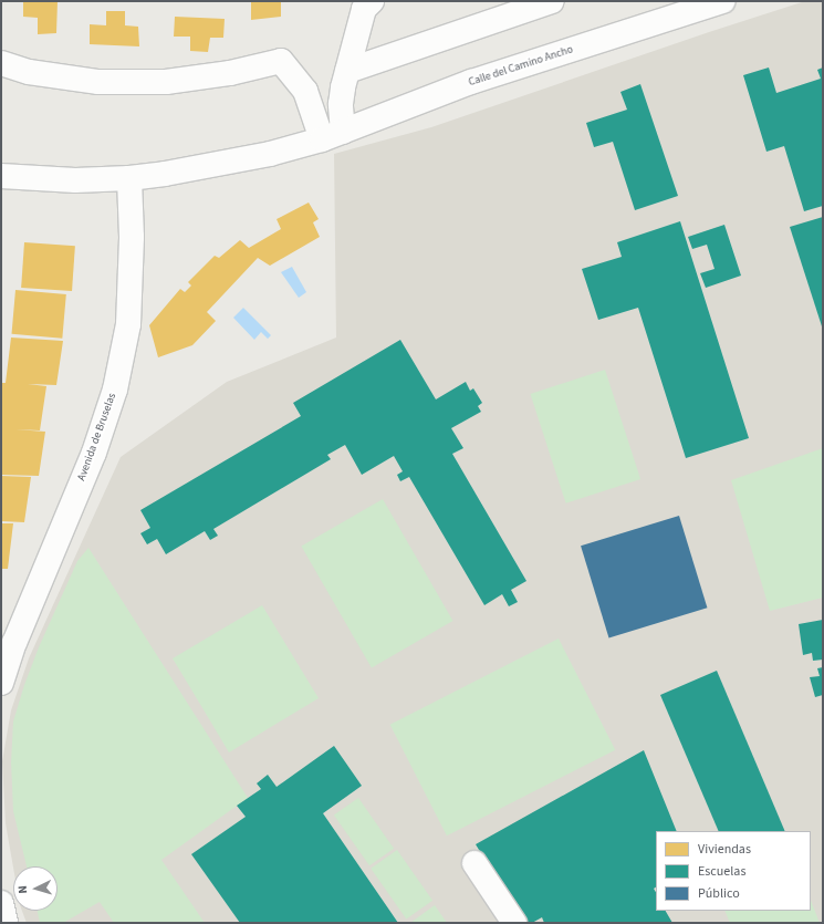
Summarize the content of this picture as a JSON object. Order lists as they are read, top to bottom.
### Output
{
  "streets": {
    "street": ["Calle del Camino Ancho", "Avenida de Bruselas"]
  },
  "crossings": [
    ["Calle del Camino Ancho", "Avenida de Bruselas"]
  ],
  "legend": ["Viviendas", "Escuelas", "Público"],
  "north": "left"
}
